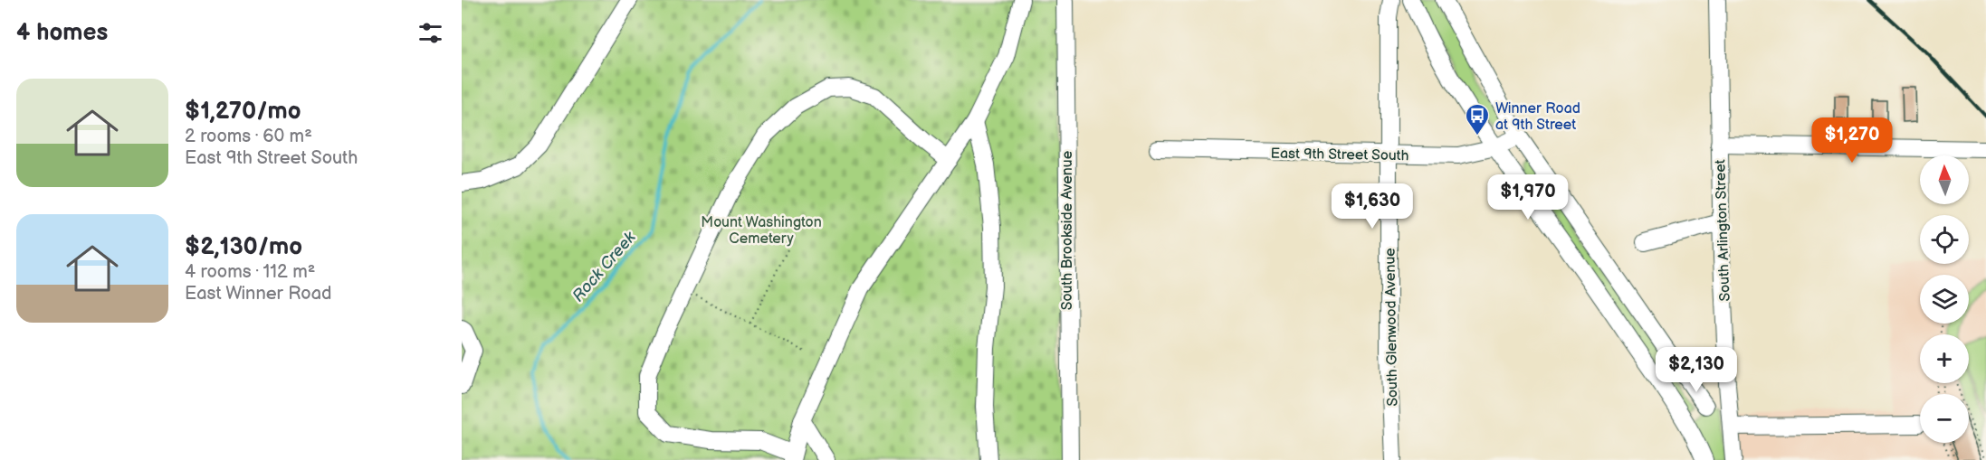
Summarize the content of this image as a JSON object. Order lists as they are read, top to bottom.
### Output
{
  "streets": {
    "street": [
      "East 9th Street South",
      "South Brookside Avenue",
      "South Arlington Street",
      "South Glenwood Avenue"
    ]
  },
  "crossings": [
    ["East 9th Street South", "South Glenwood Avenue"]
  ],
  "water": ["Rock Creek"],
  "parks": ["Mount Washington Cemetery"],
  "places": {
    "bus stop": ["Winner Road at 9th Street"]
  },
  "north": "top",
  "page": {
    "heading": "4 homes",
    "list": [
      {
        "name": "$1,270/mo",
        "note": "2 rooms · 60 m² · East 9th Street South"
      },
      {
        "name": "$2,130/mo",
        "note": "4 rooms · 112 m² · East Winner Road"
      }
    ],
    "price": [
      "$1,270",
      "$1,970",
      "$1,630",
      "$2,130"
    ],
    "map_buttons": ["+", "−"]
  }
}
